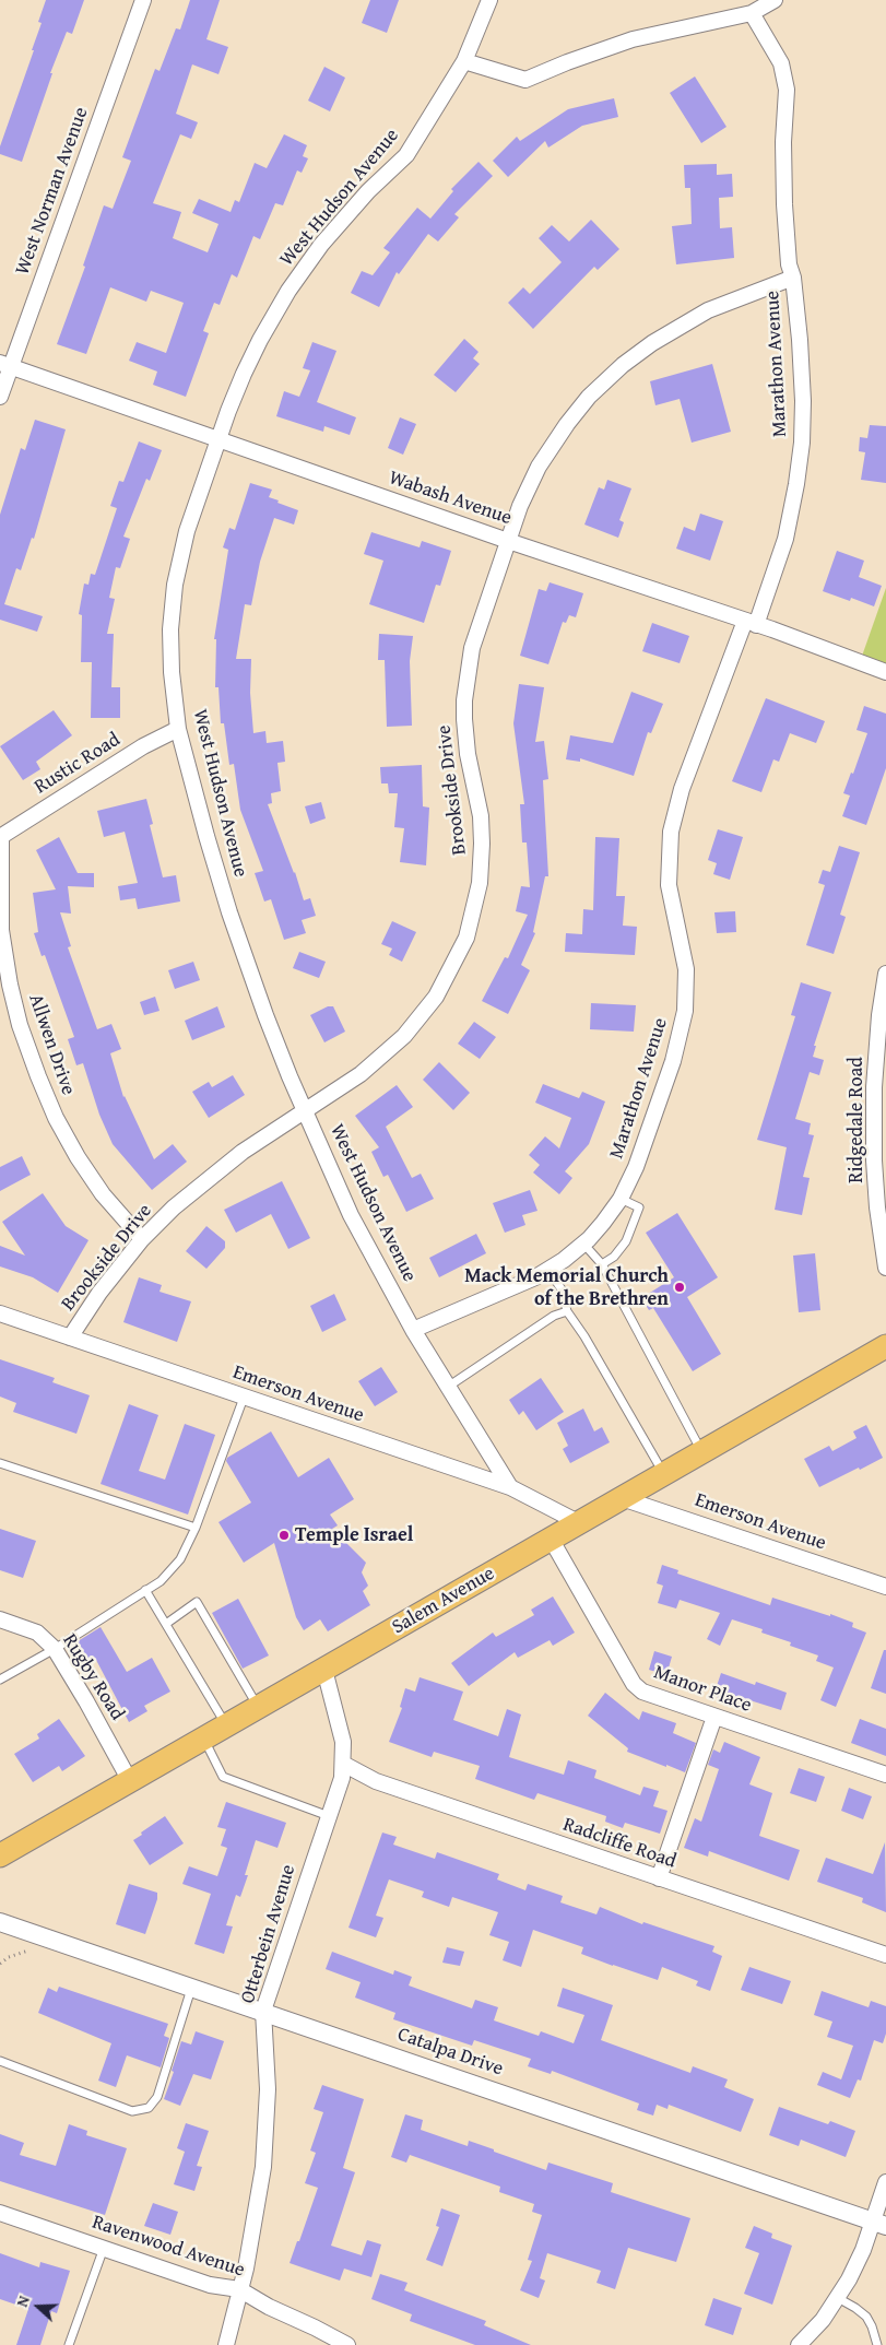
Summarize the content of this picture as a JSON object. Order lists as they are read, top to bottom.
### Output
{
  "streets": {
    "main road": ["Salem Avenue"],
    "street": [
      "West Norman Avenue",
      "West Hudson Avenue",
      "Marathon Avenue",
      "Wabash Avenue",
      "Rustic Road",
      "Brookside Drive",
      "Allwen Drive",
      "Ridgedale Road",
      "Emerson Avenue",
      "Rugby Road",
      "Manor Place",
      "Radcliffe Road",
      "Otterbein Avenue",
      "Catalpa Drive",
      "Ravenwood Avenue"
    ]
  },
  "crossings": [
    ["West Norman Avenue", "Wabash Avenue"],
    ["West Hudson Avenue", "Marathon Avenue"],
    ["West Hudson Avenue", "Wabash Avenue"],
    ["West Hudson Avenue", "Rustic Road"],
    ["West Hudson Avenue", "Brookside Drive"],
    ["West Hudson Avenue", "Emerson Avenue"],
    ["Marathon Avenue", "Wabash Avenue"],
    ["Marathon Avenue", "Brookside Drive"],
    ["Wabash Avenue", "Brookside Drive"],
    ["Rustic Road", "Allwen Drive"],
    ["Brookside Drive", "Allwen Drive"],
    ["Brookside Drive", "Emerson Avenue"],
    ["Emerson Avenue", "Salem Avenue"],
    ["Salem Avenue", "Rugby Road"],
    ["Salem Avenue", "Manor Place"],
    ["Salem Avenue", "Otterbein Avenue"],
    ["Radcliffe Road", "Otterbein Avenue"],
    ["Otterbein Avenue", "Catalpa Drive"],
    ["Otterbein Avenue", "Ravenwood Avenue"]
  ],
  "places": ["Mack Memorial Church of the Brethren", "Temple Israel"],
  "north": "left"
}
